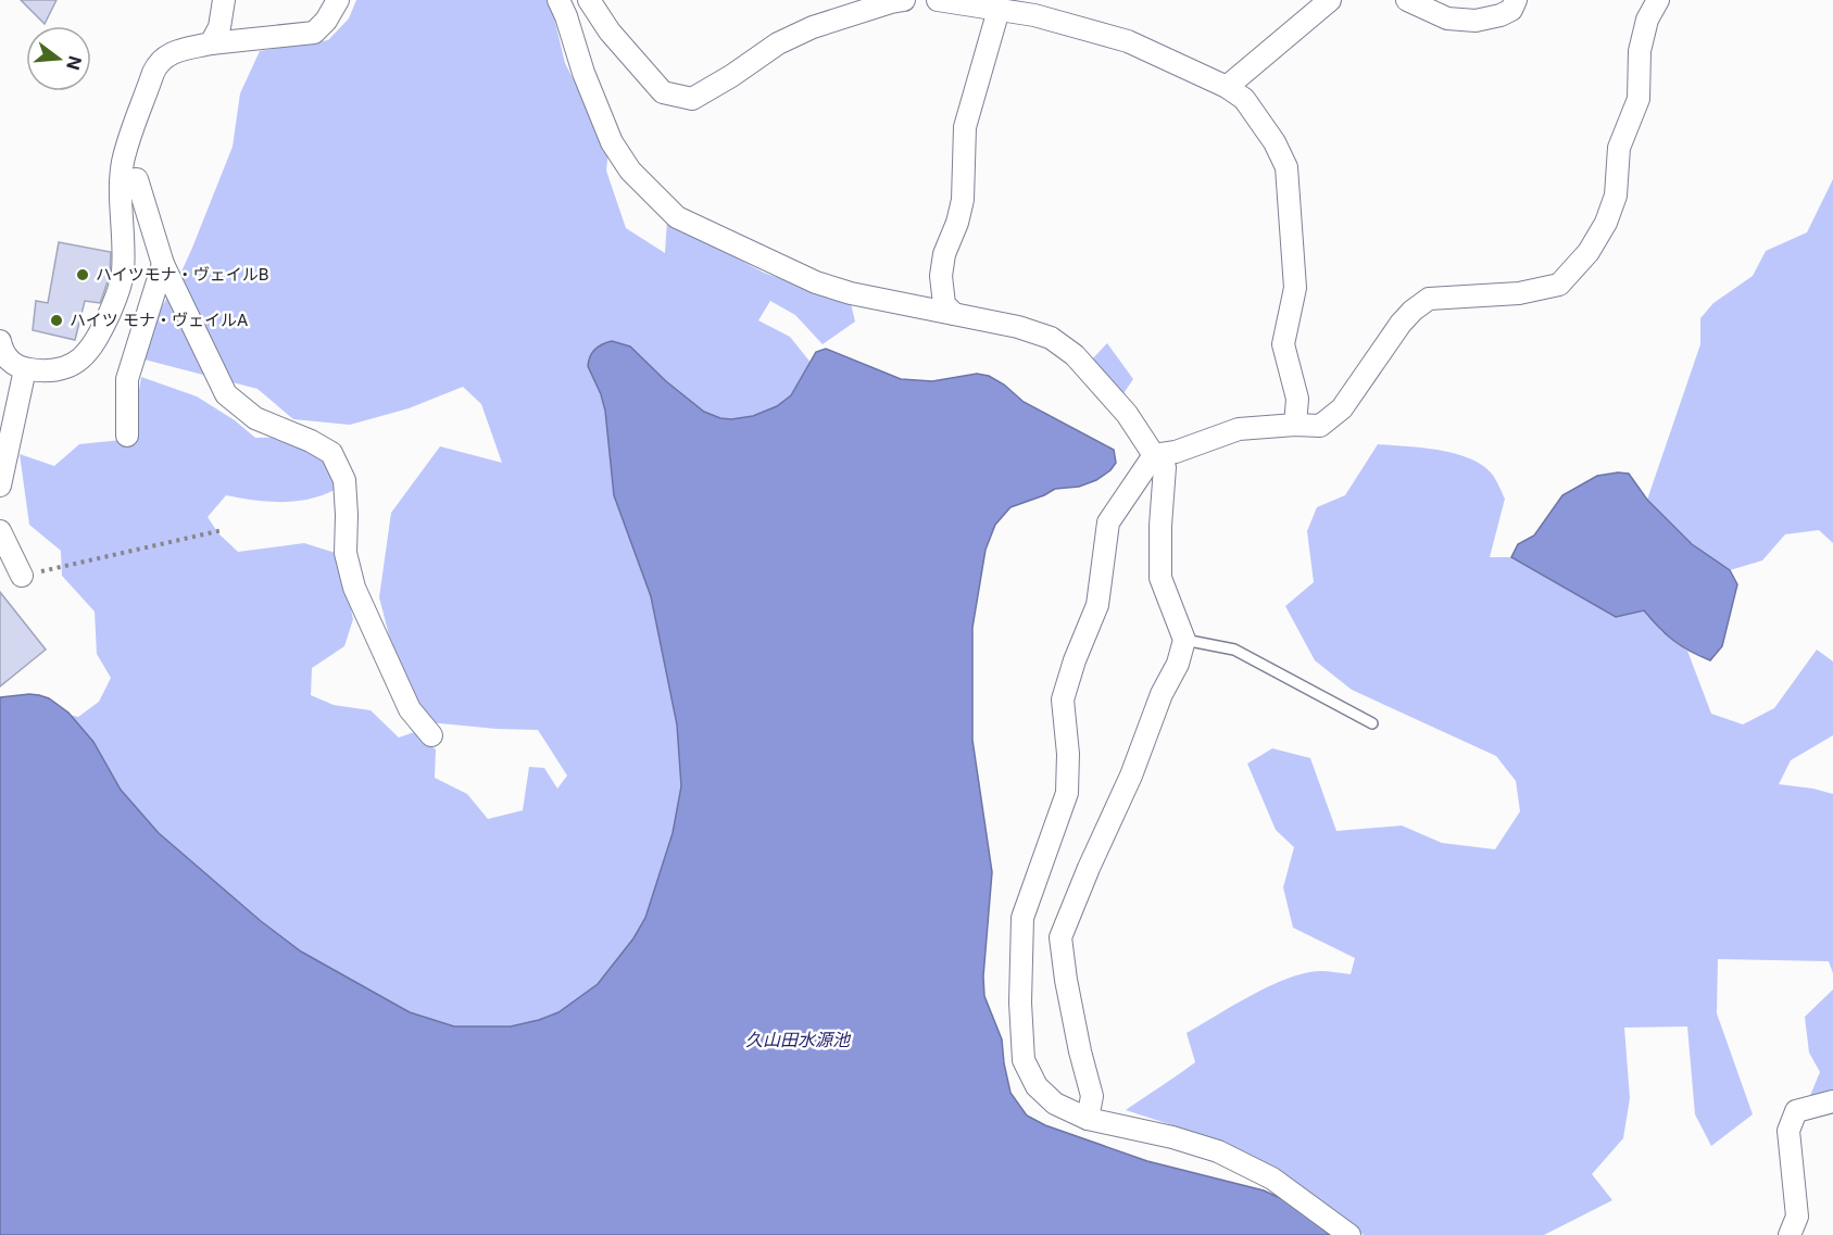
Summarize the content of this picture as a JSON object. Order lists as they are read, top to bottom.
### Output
{
  "water": ["久山田水源池"],
  "places": ["ハイツモナ・ヴェイルB", "ハイツ モナ・ヴェイルA"],
  "north": "right"
}
